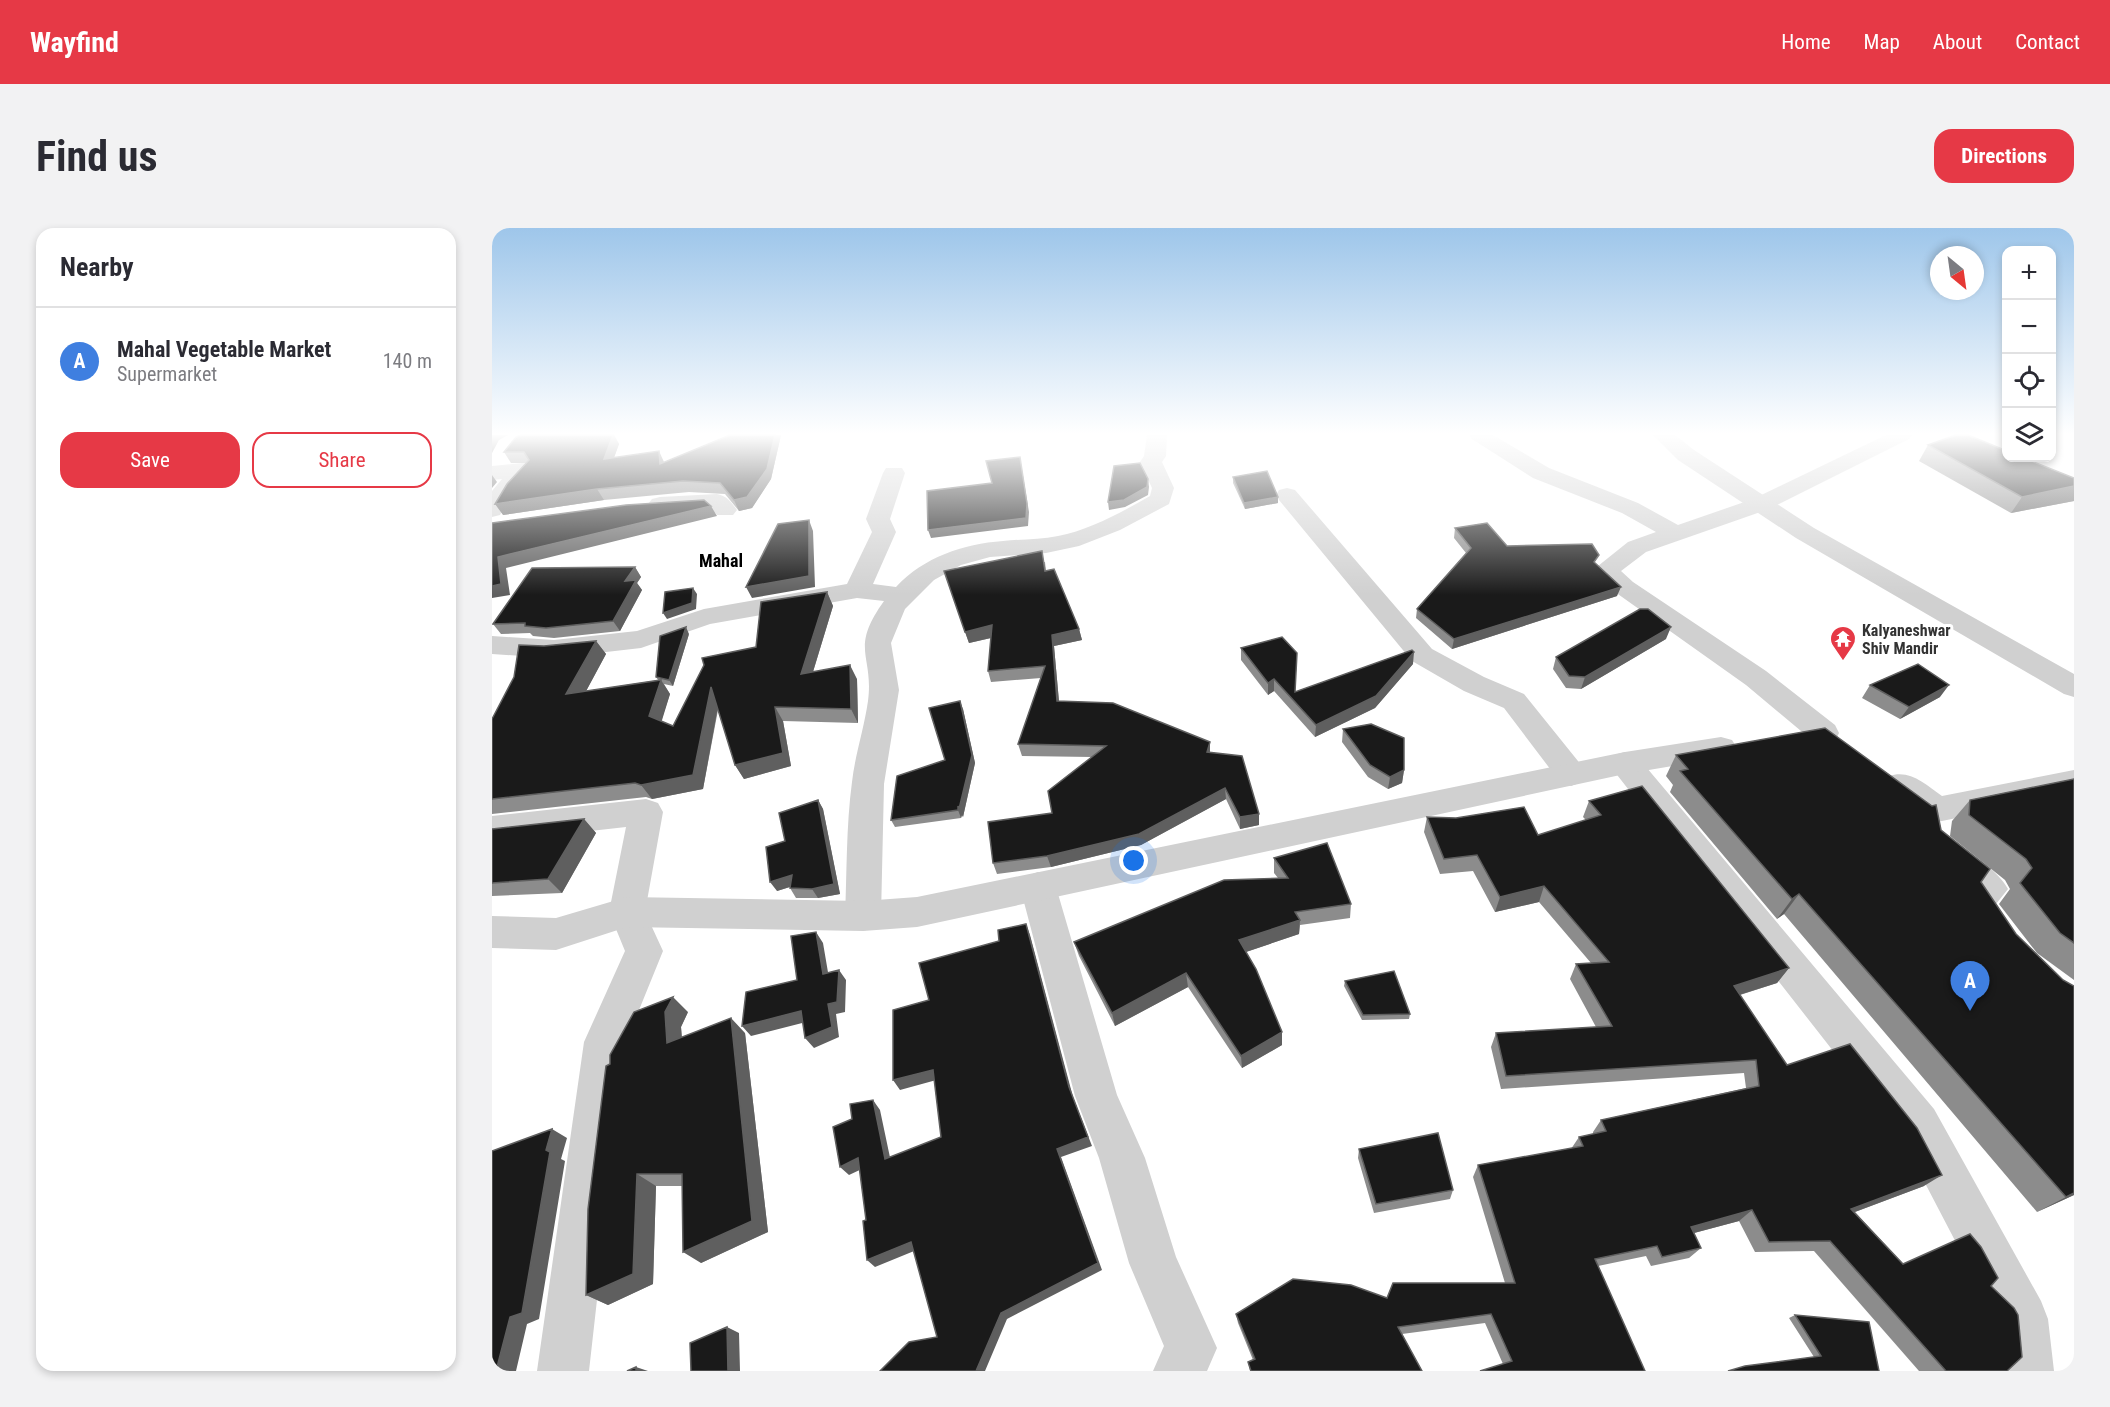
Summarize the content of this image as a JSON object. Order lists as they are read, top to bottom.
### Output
{
  "districts": ["Mahal"],
  "places": {
    "temple": ["Kalyaneshwar Shiv Mandir"]
  },
  "north": "bottom right",
  "page": {
    "header": "Wayfind",
    "nav": [
      "Home",
      "Map",
      "About",
      "Contact"
    ],
    "buttons": [
      "Directions",
      ["Save", "Share"]
    ],
    "title": "Find us",
    "heading": "Nearby",
    "map_buttons": ["+", "−"],
    "list": [
      {
        "mark": "A",
        "name": "Mahal Vegetable Market",
        "note": "Supermarket",
        "value": "140 m"
      }
    ],
    "pins": "A"
  }
}
